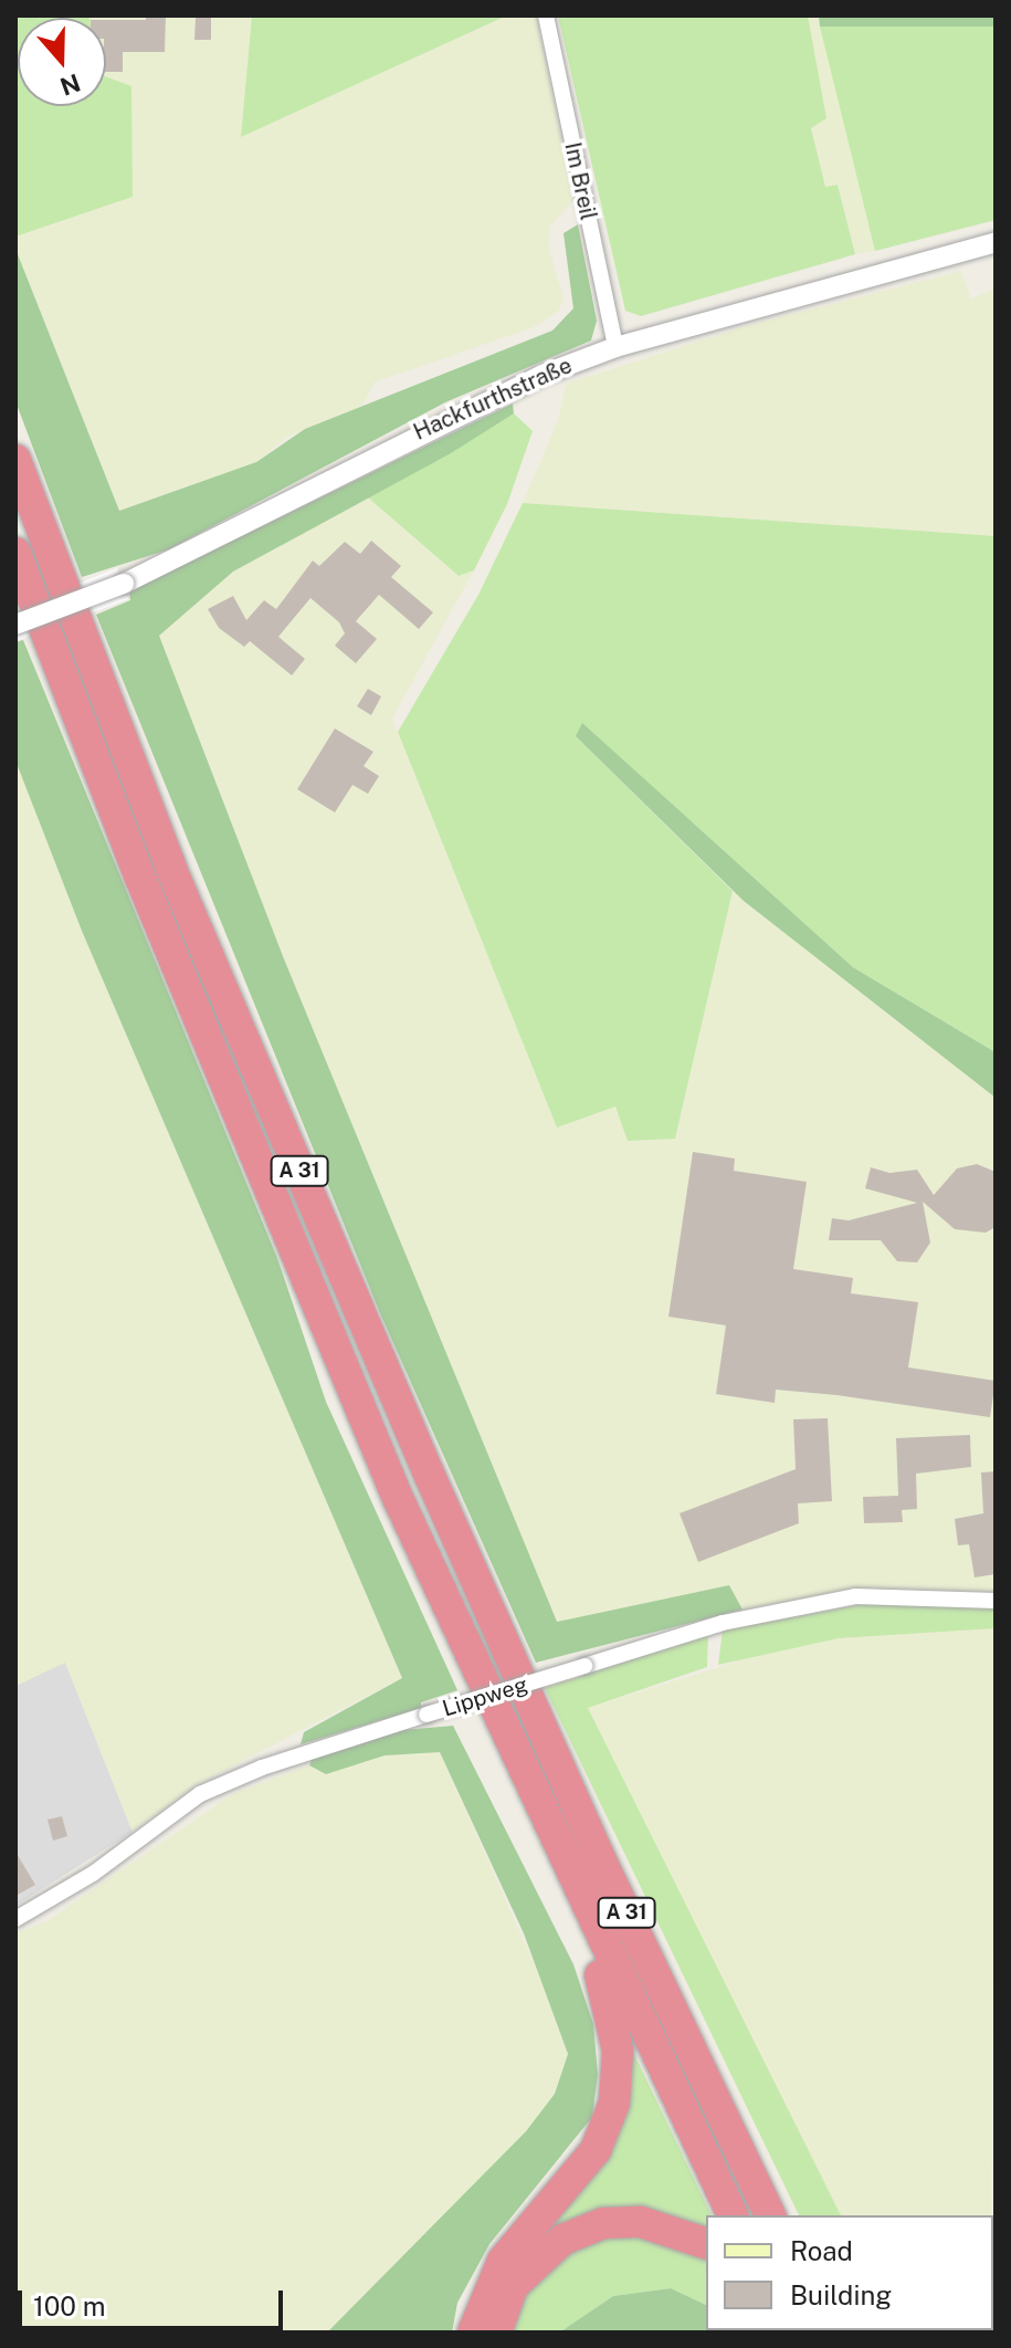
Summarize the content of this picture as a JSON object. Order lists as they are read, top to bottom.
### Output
{
  "streets": {
    "highway": ["A 31"],
    "street": ["Im Breil", "Hackfurthstraße", "Lippweg"]
  },
  "crossings": [
    ["Im Breil", "Hackfurthstraße"]
  ],
  "legend": ["Road", "Building"],
  "scale_bar": "100 m",
  "north": "bottom"
}
